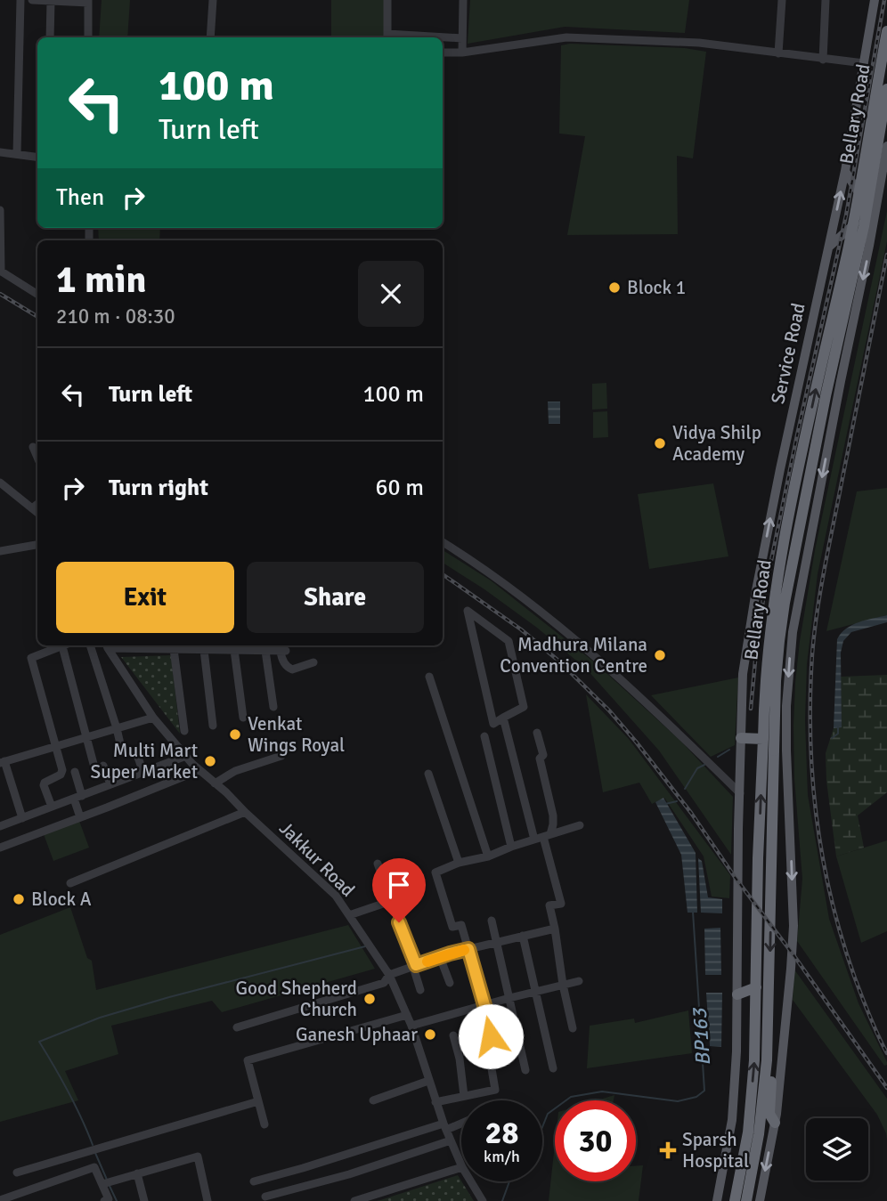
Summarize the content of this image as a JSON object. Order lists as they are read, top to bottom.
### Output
{
  "streets": {
    "highway": ["Bellary Road"],
    "main road": ["Service Road"],
    "street": ["Jakkur Road"]
  },
  "water": ["BP163"],
  "places": {
    "other": [
      "Block 1",
      "Vidya Shilp Academy",
      "Madhura Milana Convention Centre",
      "Venkat Wings Royal",
      "Multi Mart Super Market",
      "Block A",
      "Good Shepherd Church",
      "Ganesh Uphaar"
    ],
    "health": ["Sparsh Hospital"]
  },
  "page": {
    "turn": ["100 m", "Turn left"],
    "then": "Then",
    "heading": ["1 min", "210 m · 08:30"],
    "list": [
      {
        "name": "Turn left",
        "value": "100 m"
      },
      {
        "name": "Turn right",
        "value": "60 m"
      }
    ],
    "buttons": ["Exit", "Share"],
    "speed": "28 km/h",
    "limit": "30"
  }
}
